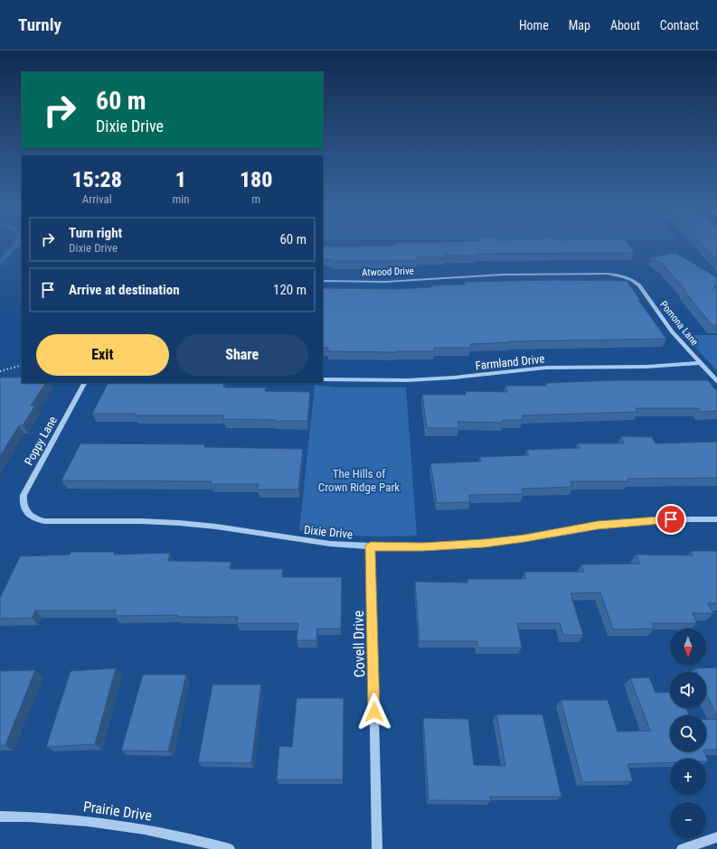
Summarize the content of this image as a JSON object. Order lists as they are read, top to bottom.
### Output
{
  "streets": {
    "street": [
      "Atwood Drive",
      "Pomona Lane",
      "Farmland Drive",
      "Poppy Lane",
      "Dixie Drive",
      "Covell Drive",
      "Prairie Drive"
    ]
  },
  "crossings": [
    ["Atwood Drive", "Pomona Lane"],
    ["Pomona Lane", "Farmland Drive"],
    ["Poppy Lane", "Dixie Drive"],
    ["Dixie Drive", "Covell Drive"]
  ],
  "parks": ["The Hills of Crown Ridge Park"],
  "north": "bottom",
  "page": {
    "header": "Turnly",
    "nav": [
      "Home",
      "Map",
      "About",
      "Contact"
    ],
    "turn": ["60 m", "Dixie Drive"],
    "eta": [
      "15:28",
      "Arrival",
      "1",
      "min",
      "180",
      "m"
    ],
    "list": [
      {
        "name": "Turn right",
        "note": "Dixie Drive",
        "value": "60 m"
      },
      {
        "name": "Arrive at destination",
        "value": "120 m"
      }
    ],
    "buttons": ["Exit", "Share"],
    "map_buttons": ["+", "−"]
  }
}
